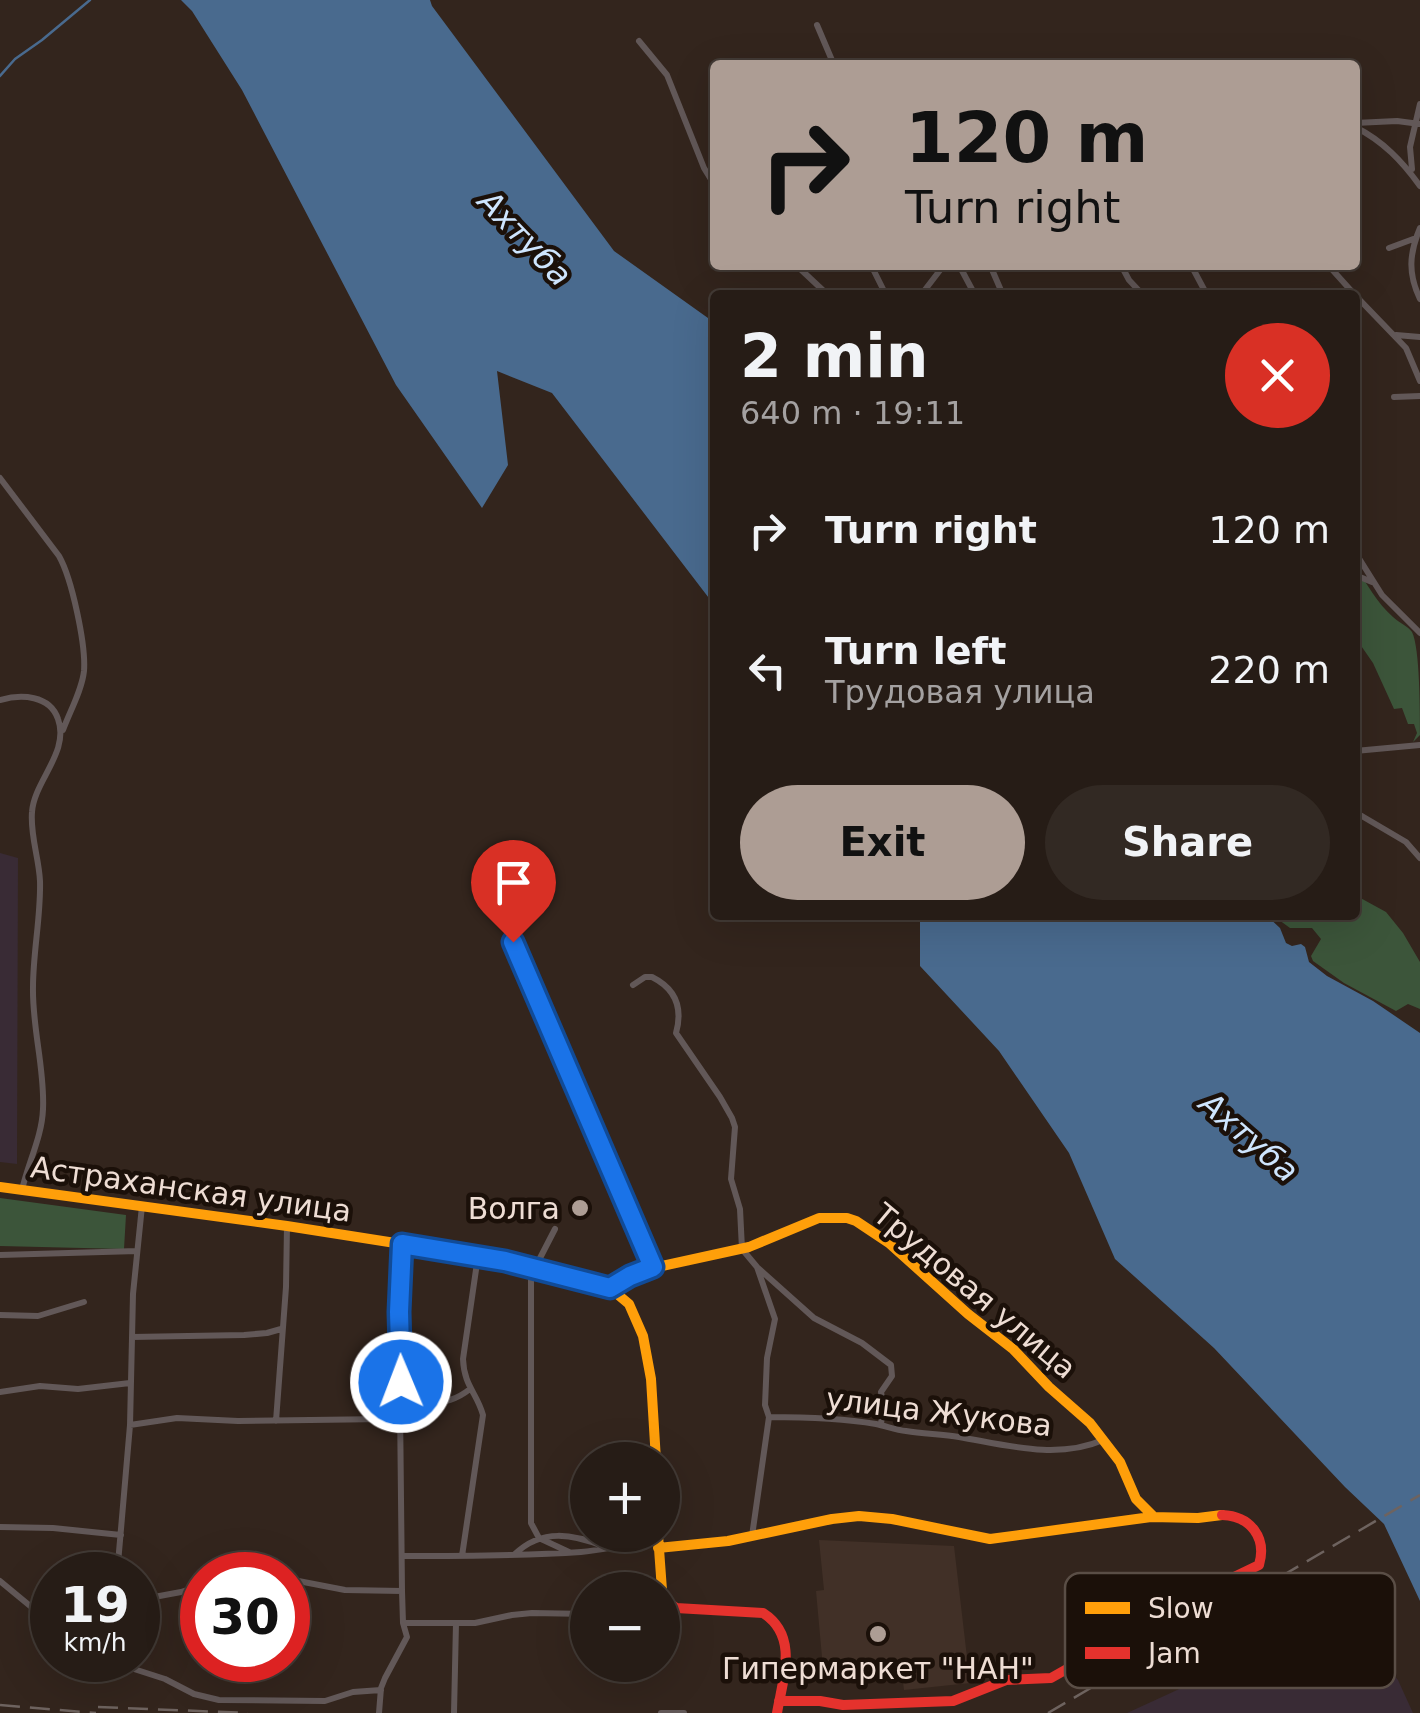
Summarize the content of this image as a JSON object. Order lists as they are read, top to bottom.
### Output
{
  "streets": {
    "street": ["Астраханская улица", "Трудовая улица", "улица Жукова"]
  },
  "crossings": [
    ["Астраханская улица", "Трудовая улица"],
    ["Трудовая улица", "улица Жукова"]
  ],
  "water": ["Ахтуба"],
  "places": ["Волга", "Гипермаркет \"НАН\""],
  "legend": ["Slow", "Jam"],
  "page": {
    "turn": ["120 m", "Turn right"],
    "heading": ["2 min", "640 m · 19:11"],
    "list": [
      {
        "name": "Turn right",
        "value": "120 m"
      },
      {
        "name": "Turn left",
        "note": "Трудовая улица",
        "value": "220 m"
      }
    ],
    "buttons": ["Exit", "Share"],
    "map_buttons": ["+", "−"],
    "speed": "19 km/h",
    "limit": "30"
  }
}
